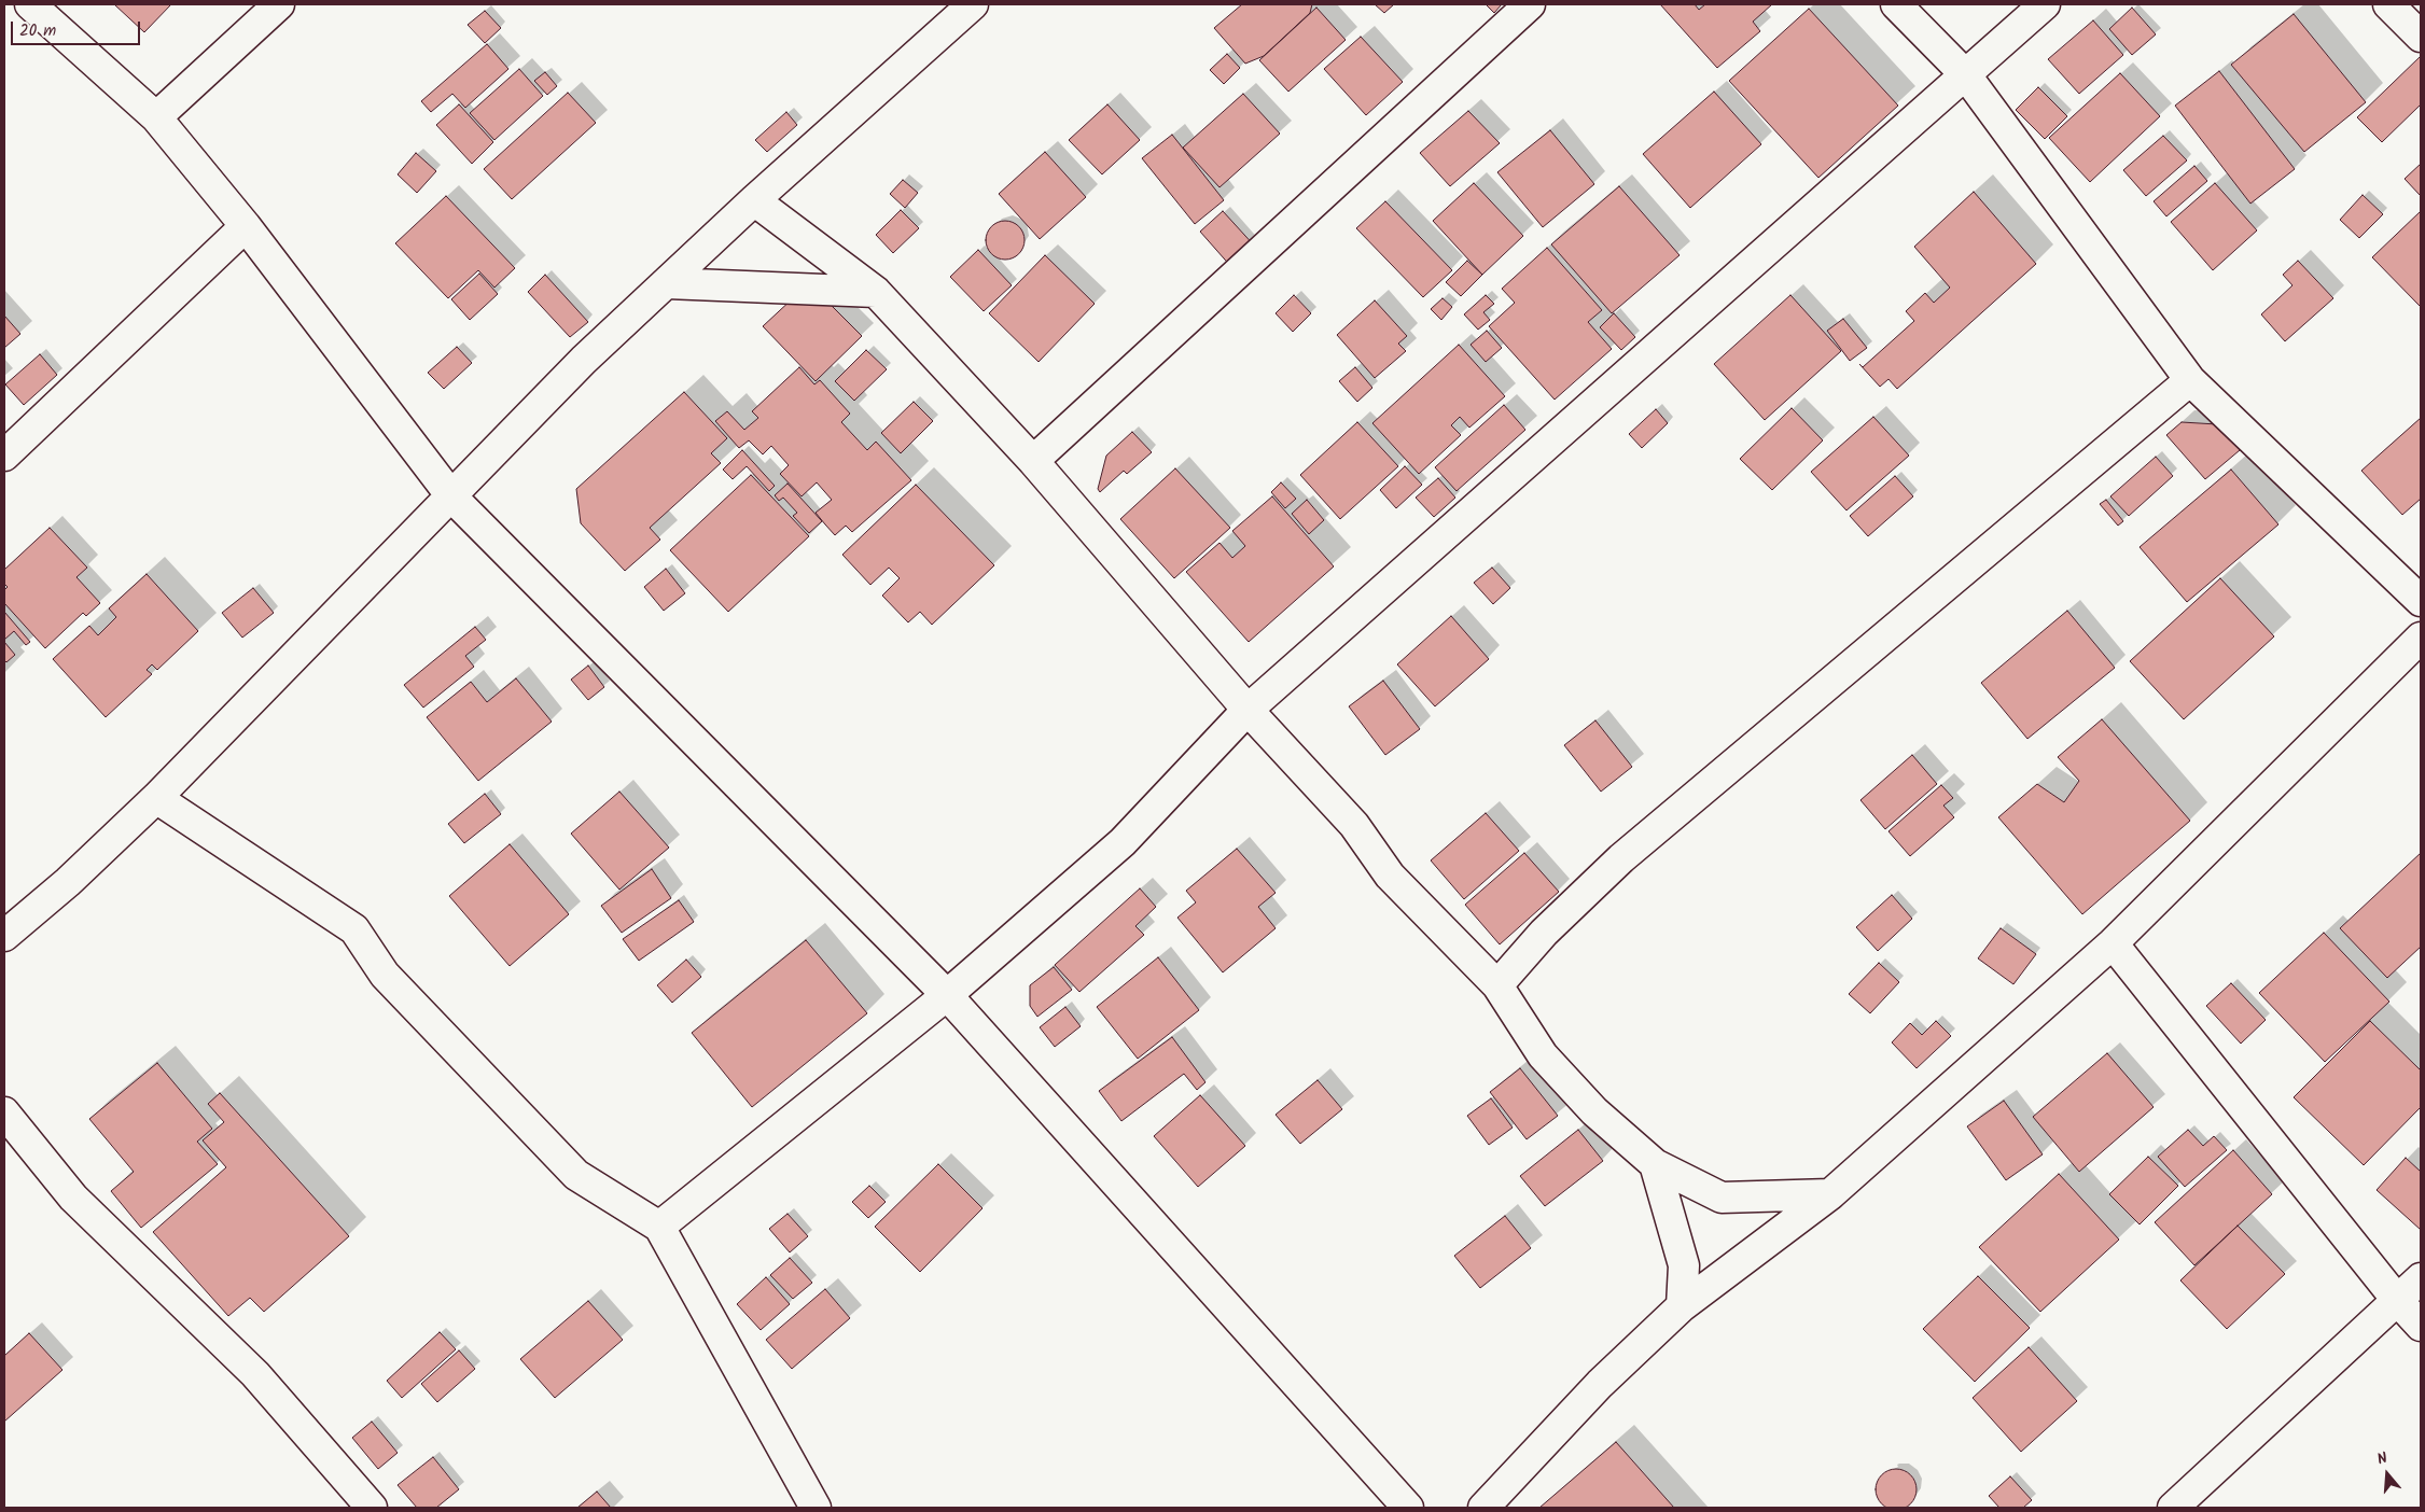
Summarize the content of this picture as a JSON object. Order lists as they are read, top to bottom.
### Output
{
  "scale_bar": "20 m",
  "north": "top"
}
